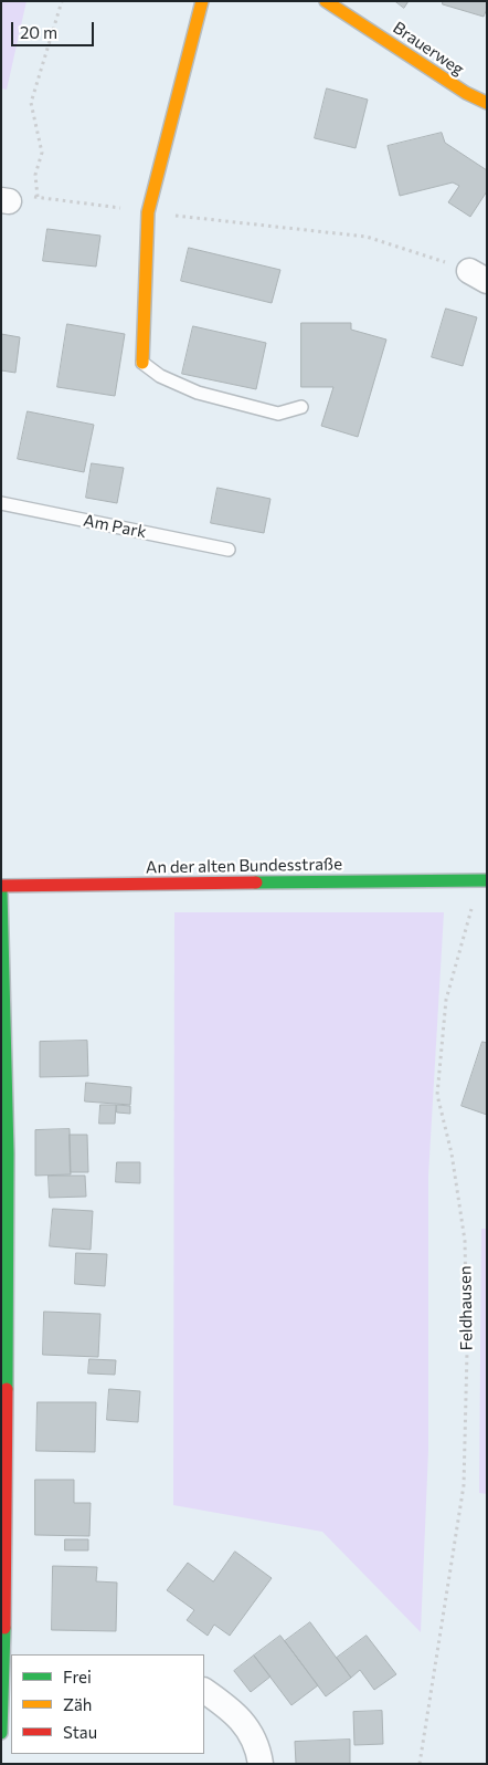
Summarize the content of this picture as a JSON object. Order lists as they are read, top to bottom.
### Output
{
  "streets": {
    "street": ["Brauerweg", "An der alten Bundesstraße"],
    "lane": ["Am Park"],
    "path": ["Feldhausen"]
  },
  "crossings": [
    ["An der alten Bundesstraße", "Feldhausen"]
  ],
  "legend": ["Frei", "Zäh", "Stau"],
  "scale_bar": "20 m"
}
